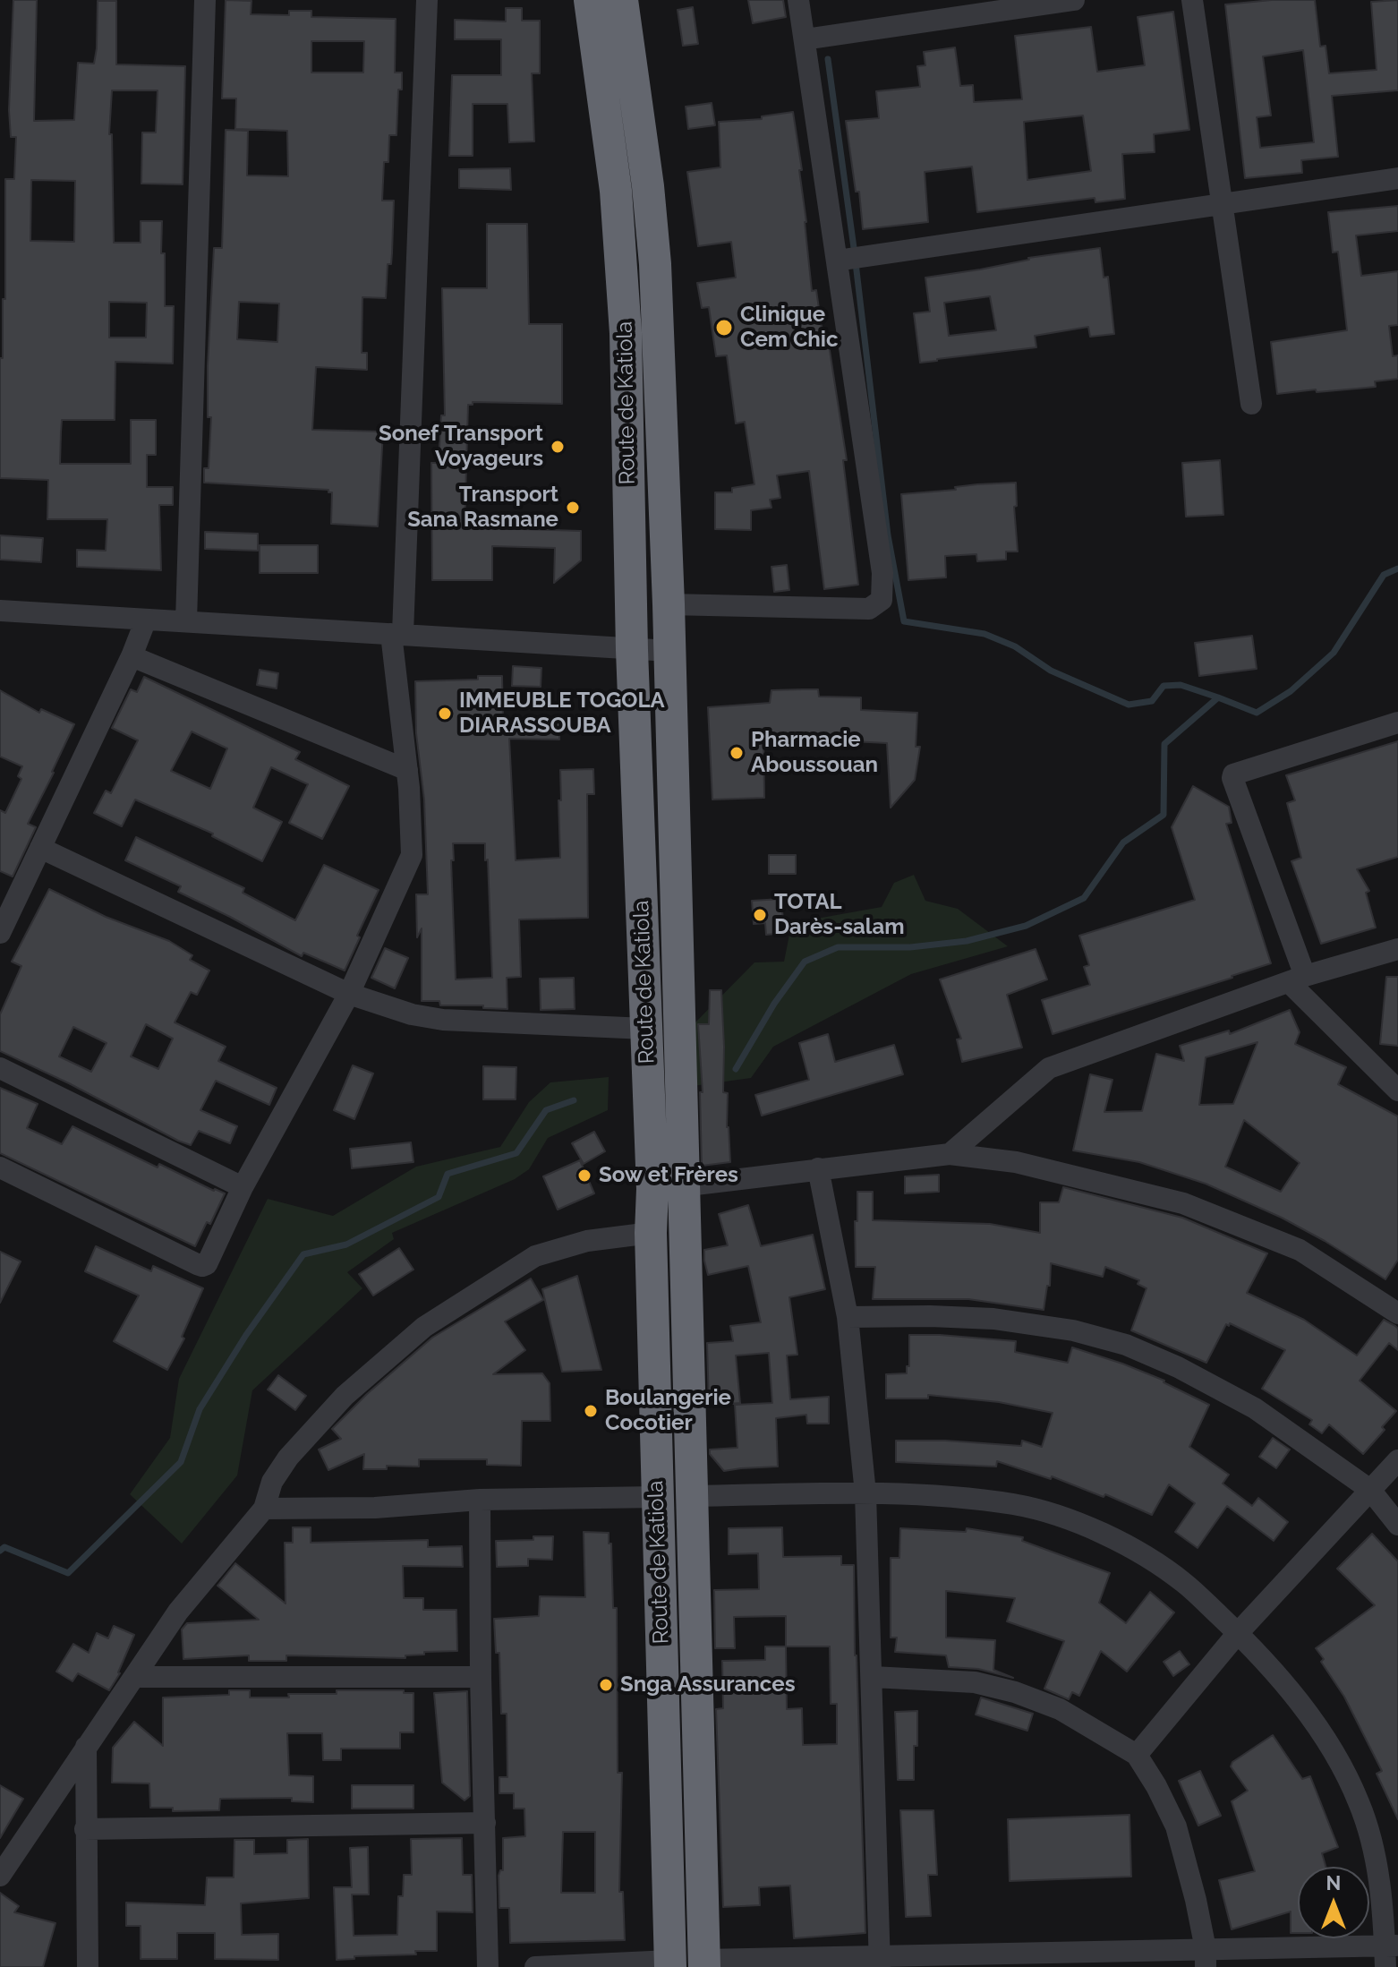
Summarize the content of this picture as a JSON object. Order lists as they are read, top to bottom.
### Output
{
  "streets": {
    "highway": ["Route de Katiola"]
  },
  "places": [
    "Clinique Cem Chic",
    "Sonef Transport Voyageurs",
    "Transport Sana Rasmane",
    "IMMEUBLE TOGOLA DIARASSOUBA",
    "Pharmacie Aboussouan",
    "TOTAL Darès-salam",
    "Sow et Frères",
    "Boulangerie Cocotier",
    "Snga Assurances"
  ],
  "north": "top"
}
